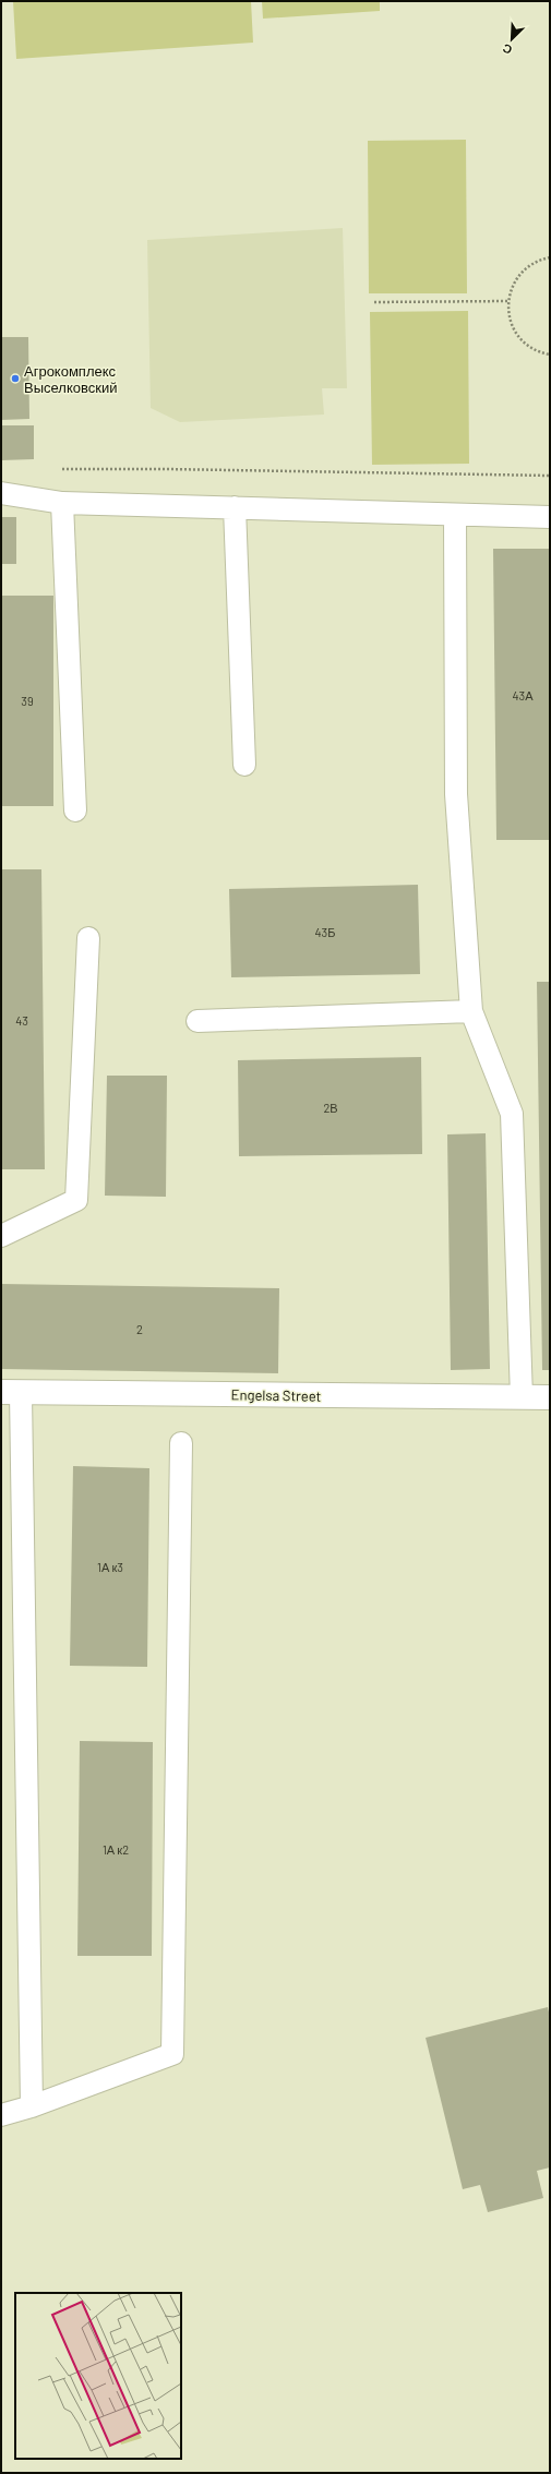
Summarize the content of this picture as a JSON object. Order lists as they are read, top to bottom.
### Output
{
  "streets": {
    "street": ["Engelsa Street"]
  },
  "places": ["Агрокомплекс Выселковский"],
  "house_numbers": [
    "43А",
    "39",
    "43Б",
    "43",
    "2В",
    "2",
    "1А к3",
    "1А к2"
  ],
  "north": "bottom left"
}
